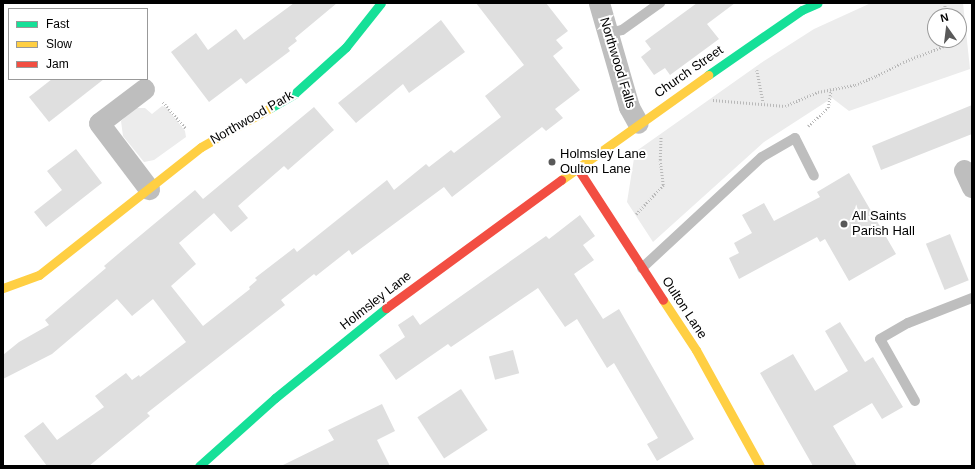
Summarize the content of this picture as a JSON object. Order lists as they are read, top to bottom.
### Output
{
  "streets": {
    "street": [
      "Northwood Falls",
      "Church Street",
      "Northwood Park",
      "Holmsley Lane",
      "Oulton Lane"
    ]
  },
  "crossings": [
    ["Northwood Falls", "Church Street"],
    ["Church Street", "Holmsley Lane"],
    ["Church Street", "Oulton Lane"],
    ["Holmsley Lane", "Oulton Lane"]
  ],
  "places": ["Holmsley Lane Oulton Lane", "All Saints Parish Hall"],
  "legend": ["Fast", "Slow", "Jam"],
  "north": "top"
}
